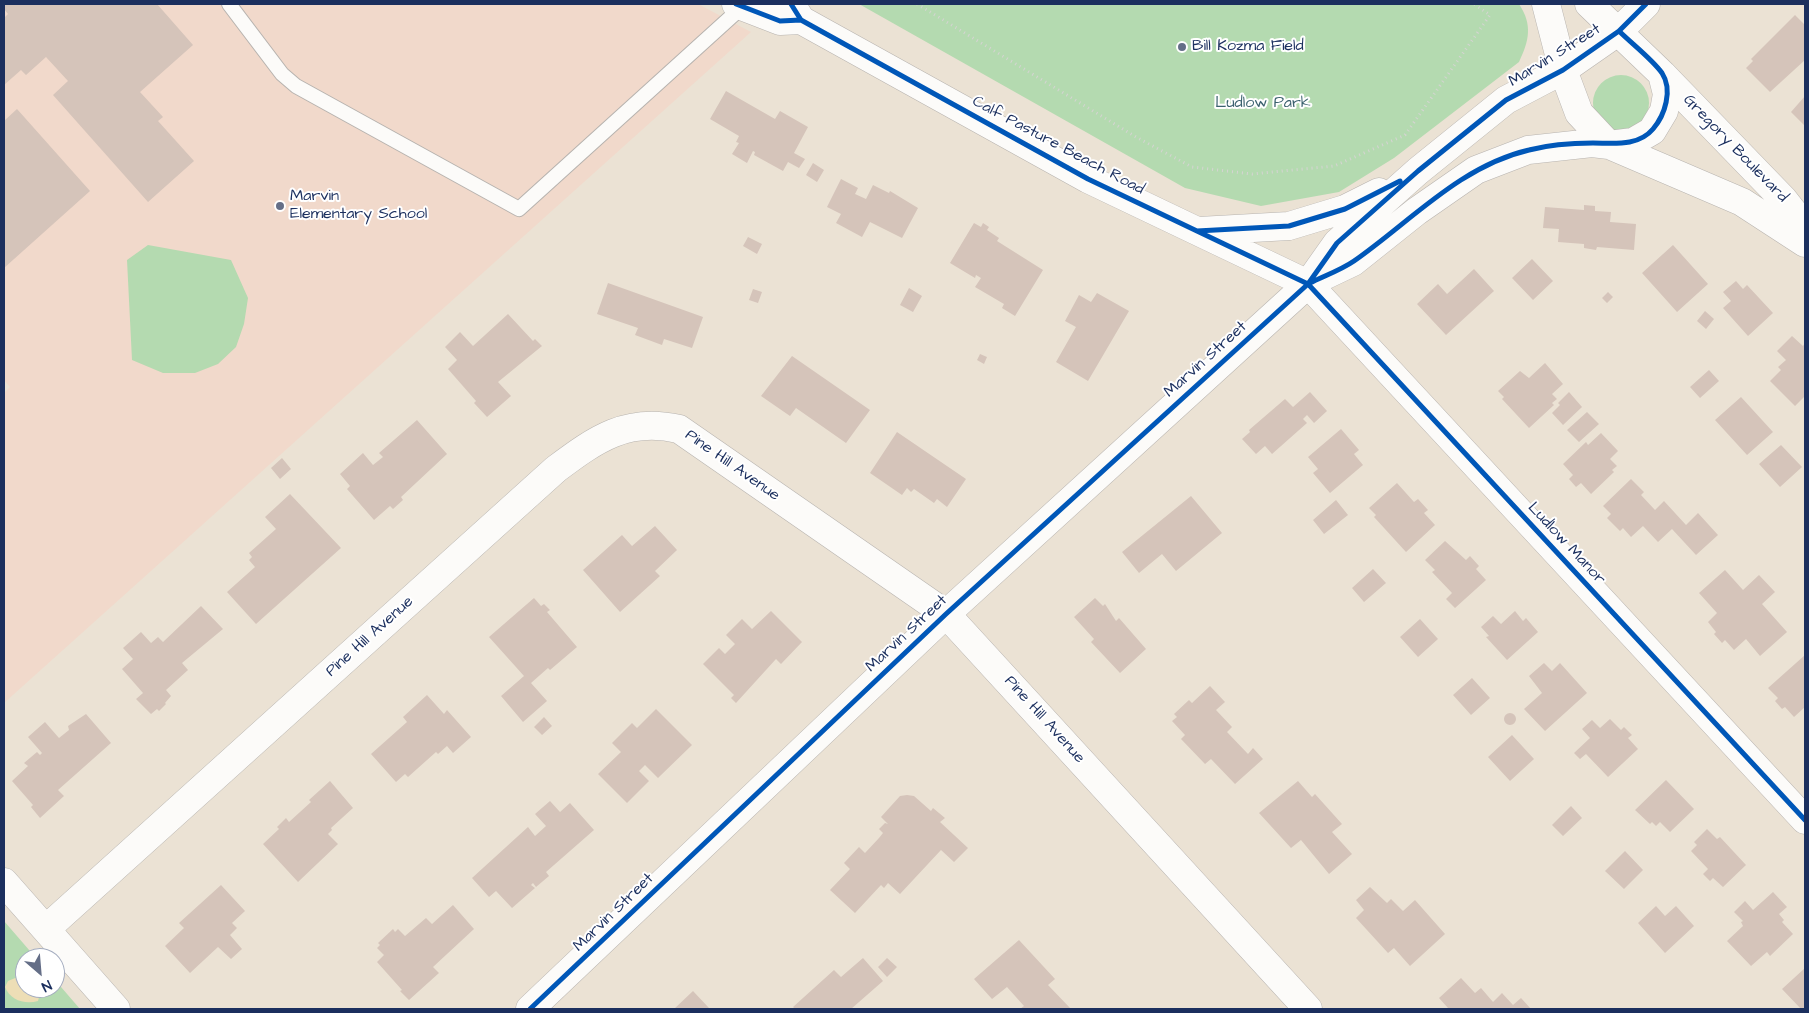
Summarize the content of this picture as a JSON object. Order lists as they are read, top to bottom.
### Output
{
  "streets": {
    "street": [
      "Marvin Street",
      "Calf Pasture Beach Road",
      "Gregory Boulevard",
      "Pine Hill Avenue",
      "Ludlow Manor"
    ]
  },
  "crossings": [
    ["Marvin Street", "Calf Pasture Beach Road"],
    ["Marvin Street", "Gregory Boulevard"],
    ["Marvin Street", "Pine Hill Avenue"],
    ["Marvin Street", "Ludlow Manor"],
    ["Calf Pasture Beach Road", "Ludlow Manor"]
  ],
  "parks": ["Ludlow Park"],
  "places": ["Bill Kozma Field", "Marvin Elementary School"],
  "north": "bottom right"
}
